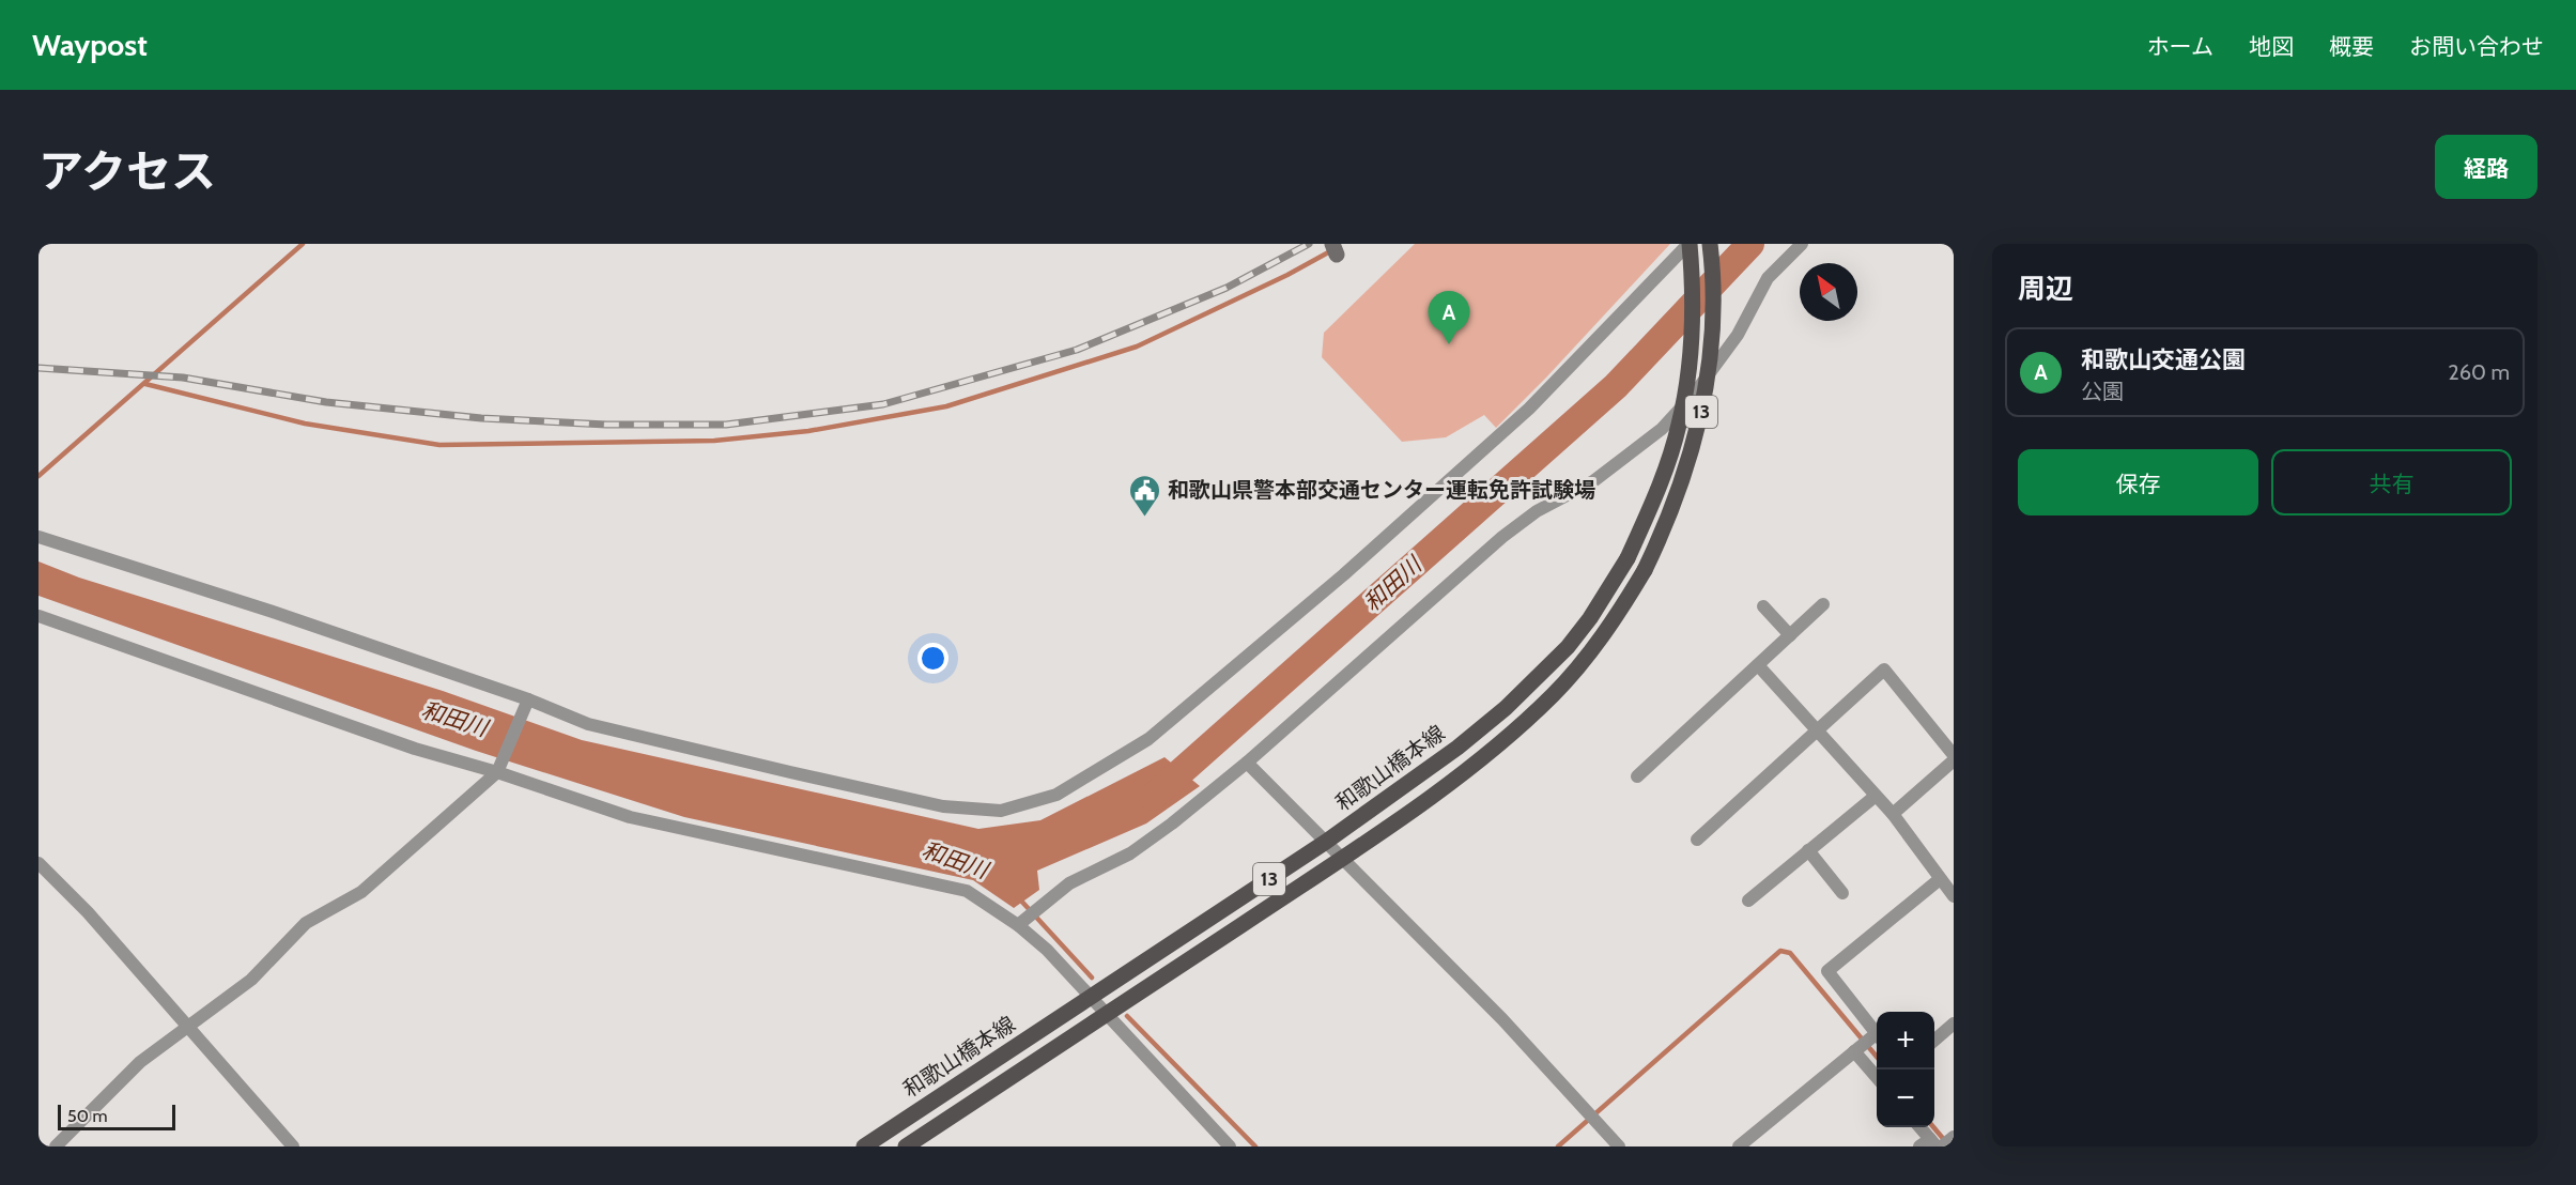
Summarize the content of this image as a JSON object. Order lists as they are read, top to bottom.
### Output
{
  "streets": {
    "main road": ["13", "和歌山橋本線"]
  },
  "water": ["和田川"],
  "places": {
    "public building": ["和歌山県警本部交通センター運転免許試験場"]
  },
  "scale_bar": "50 m",
  "north": "top left",
  "page": {
    "header": "Waypost",
    "nav": [
      "ホーム",
      "地図",
      "概要",
      "お問い合わせ"
    ],
    "title": "アクセス",
    "buttons": [
      "経路",
      ["保存", "共有"]
    ],
    "heading": "周辺",
    "pins": "A",
    "list": [
      {
        "mark": "A",
        "name": "和歌山交通公園",
        "note": "公園",
        "value": "260 m"
      }
    ],
    "map_buttons": ["+", "−"],
    "scale": "50 m"
  }
}
